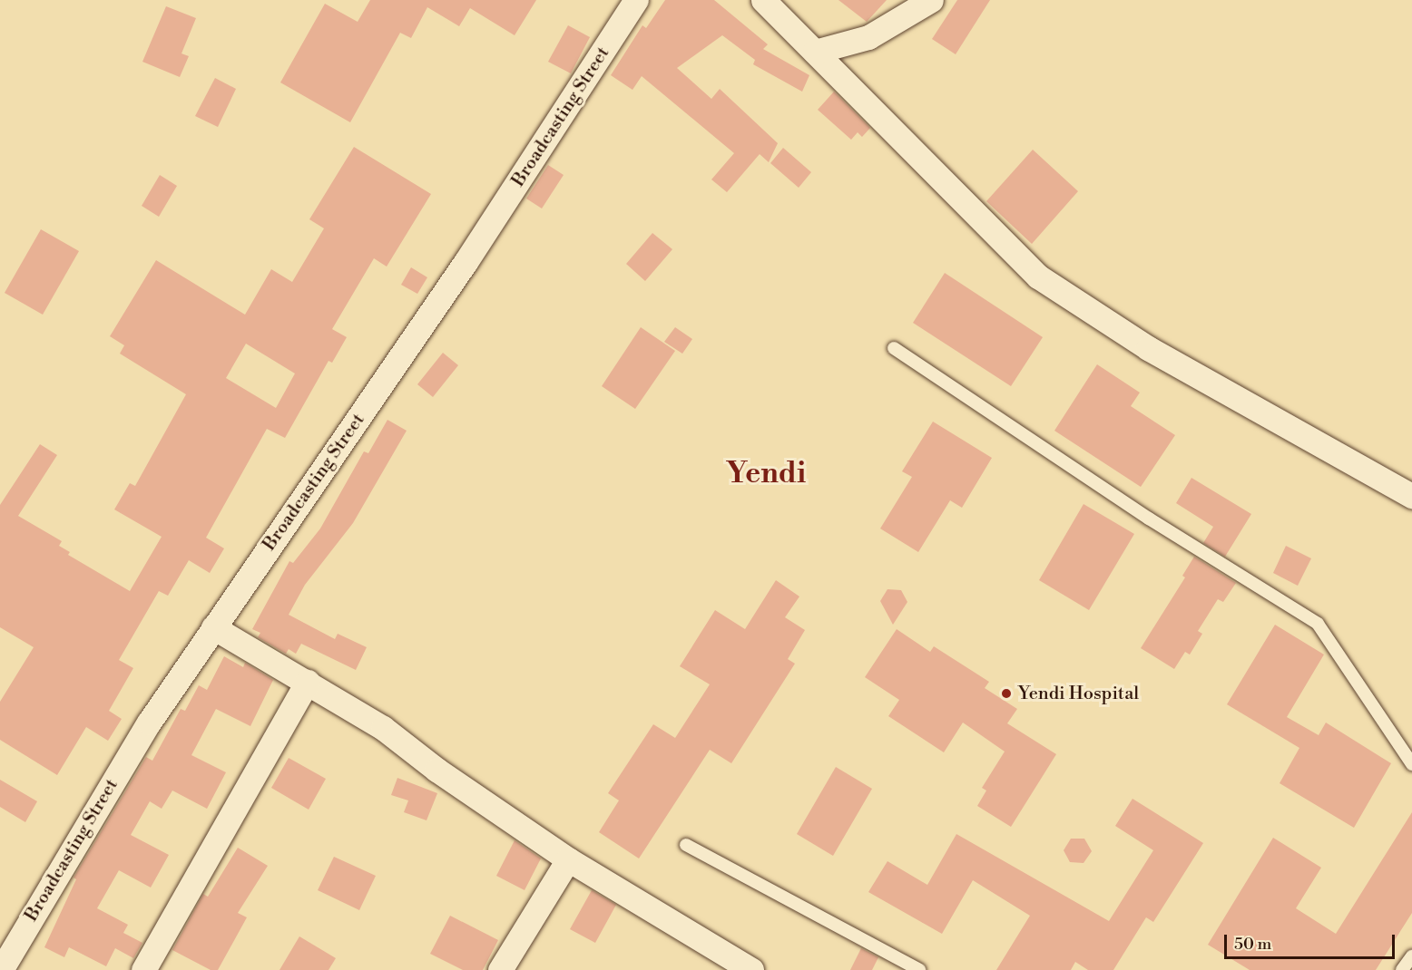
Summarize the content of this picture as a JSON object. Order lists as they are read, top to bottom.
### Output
{
  "streets": {
    "street": ["Broadcasting Street"]
  },
  "districts": ["Yendi"],
  "places": ["Yendi Hospital"],
  "scale_bar": "50 m"
}
